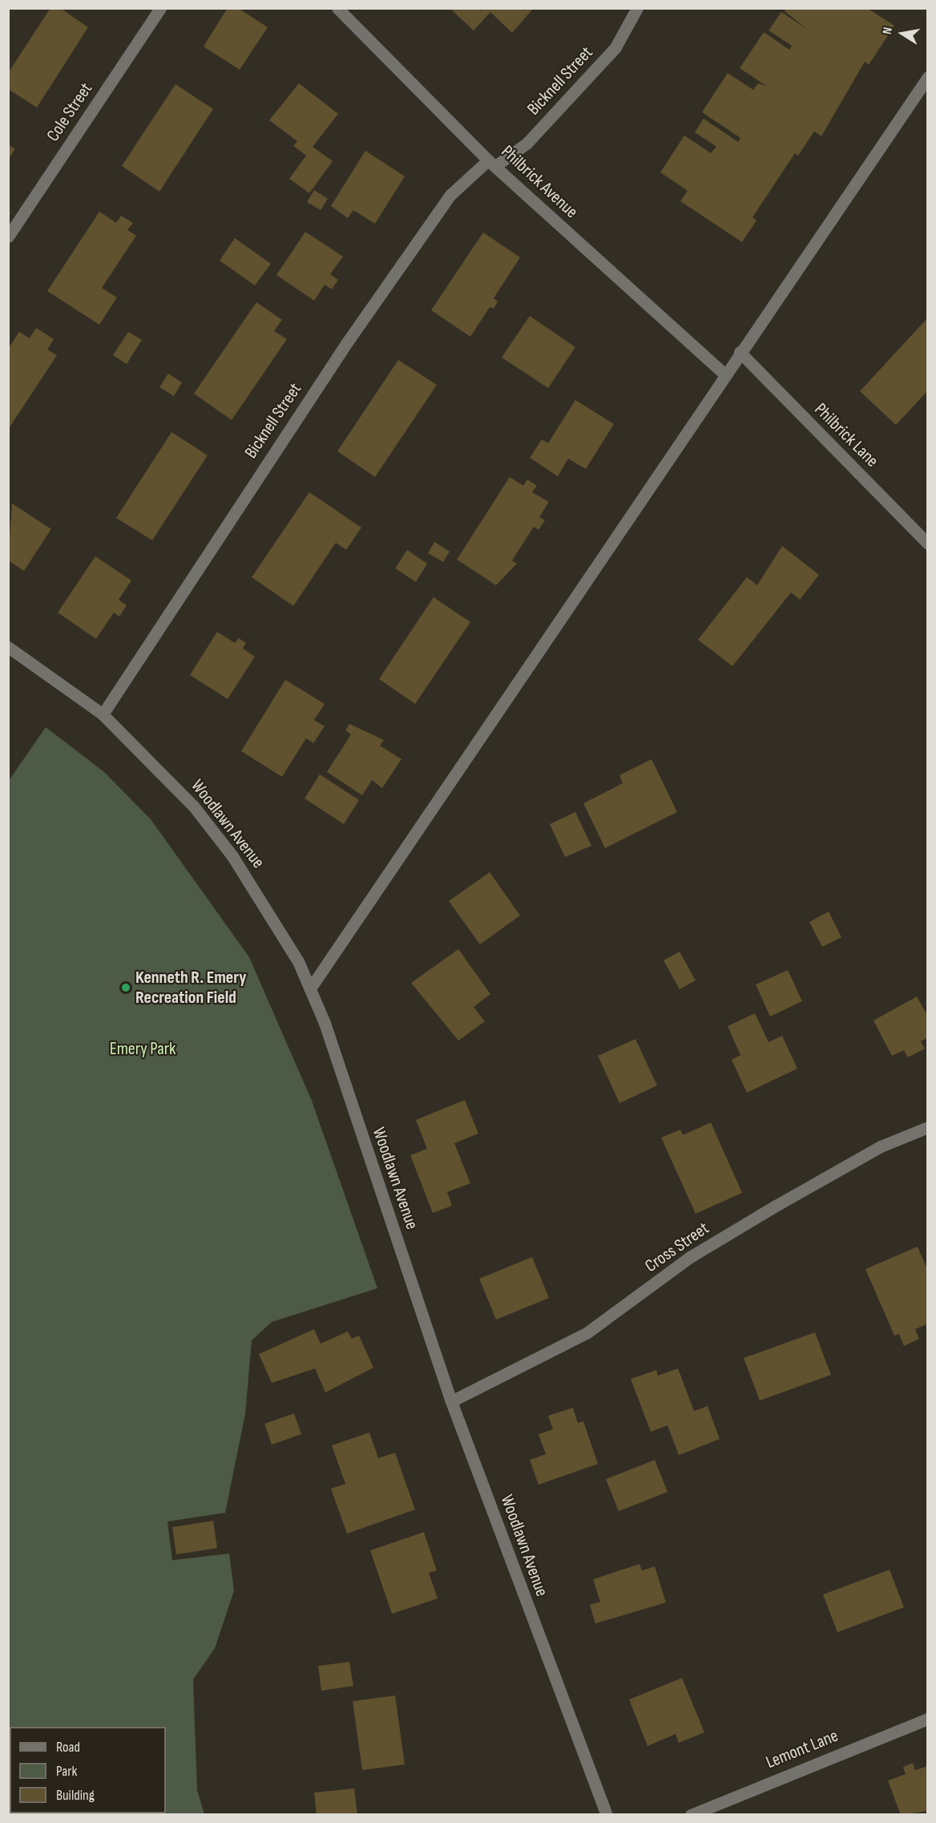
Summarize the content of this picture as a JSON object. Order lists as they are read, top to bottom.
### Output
{
  "streets": {
    "street": [
      "Bicknell Street",
      "Cole Street",
      "Philbrick Avenue",
      "Philbrick Lane",
      "Woodlawn Avenue",
      "Cross Street",
      "Lemont Lane"
    ]
  },
  "crossings": [
    ["Bicknell Street", "Philbrick Avenue"],
    ["Bicknell Street", "Woodlawn Avenue"],
    ["Woodlawn Avenue", "Cross Street"]
  ],
  "parks": ["Emery Park"],
  "places": ["Kenneth R. Emery Recreation Field"],
  "legend": ["Road", "Park", "Building"],
  "north": "left"
}
